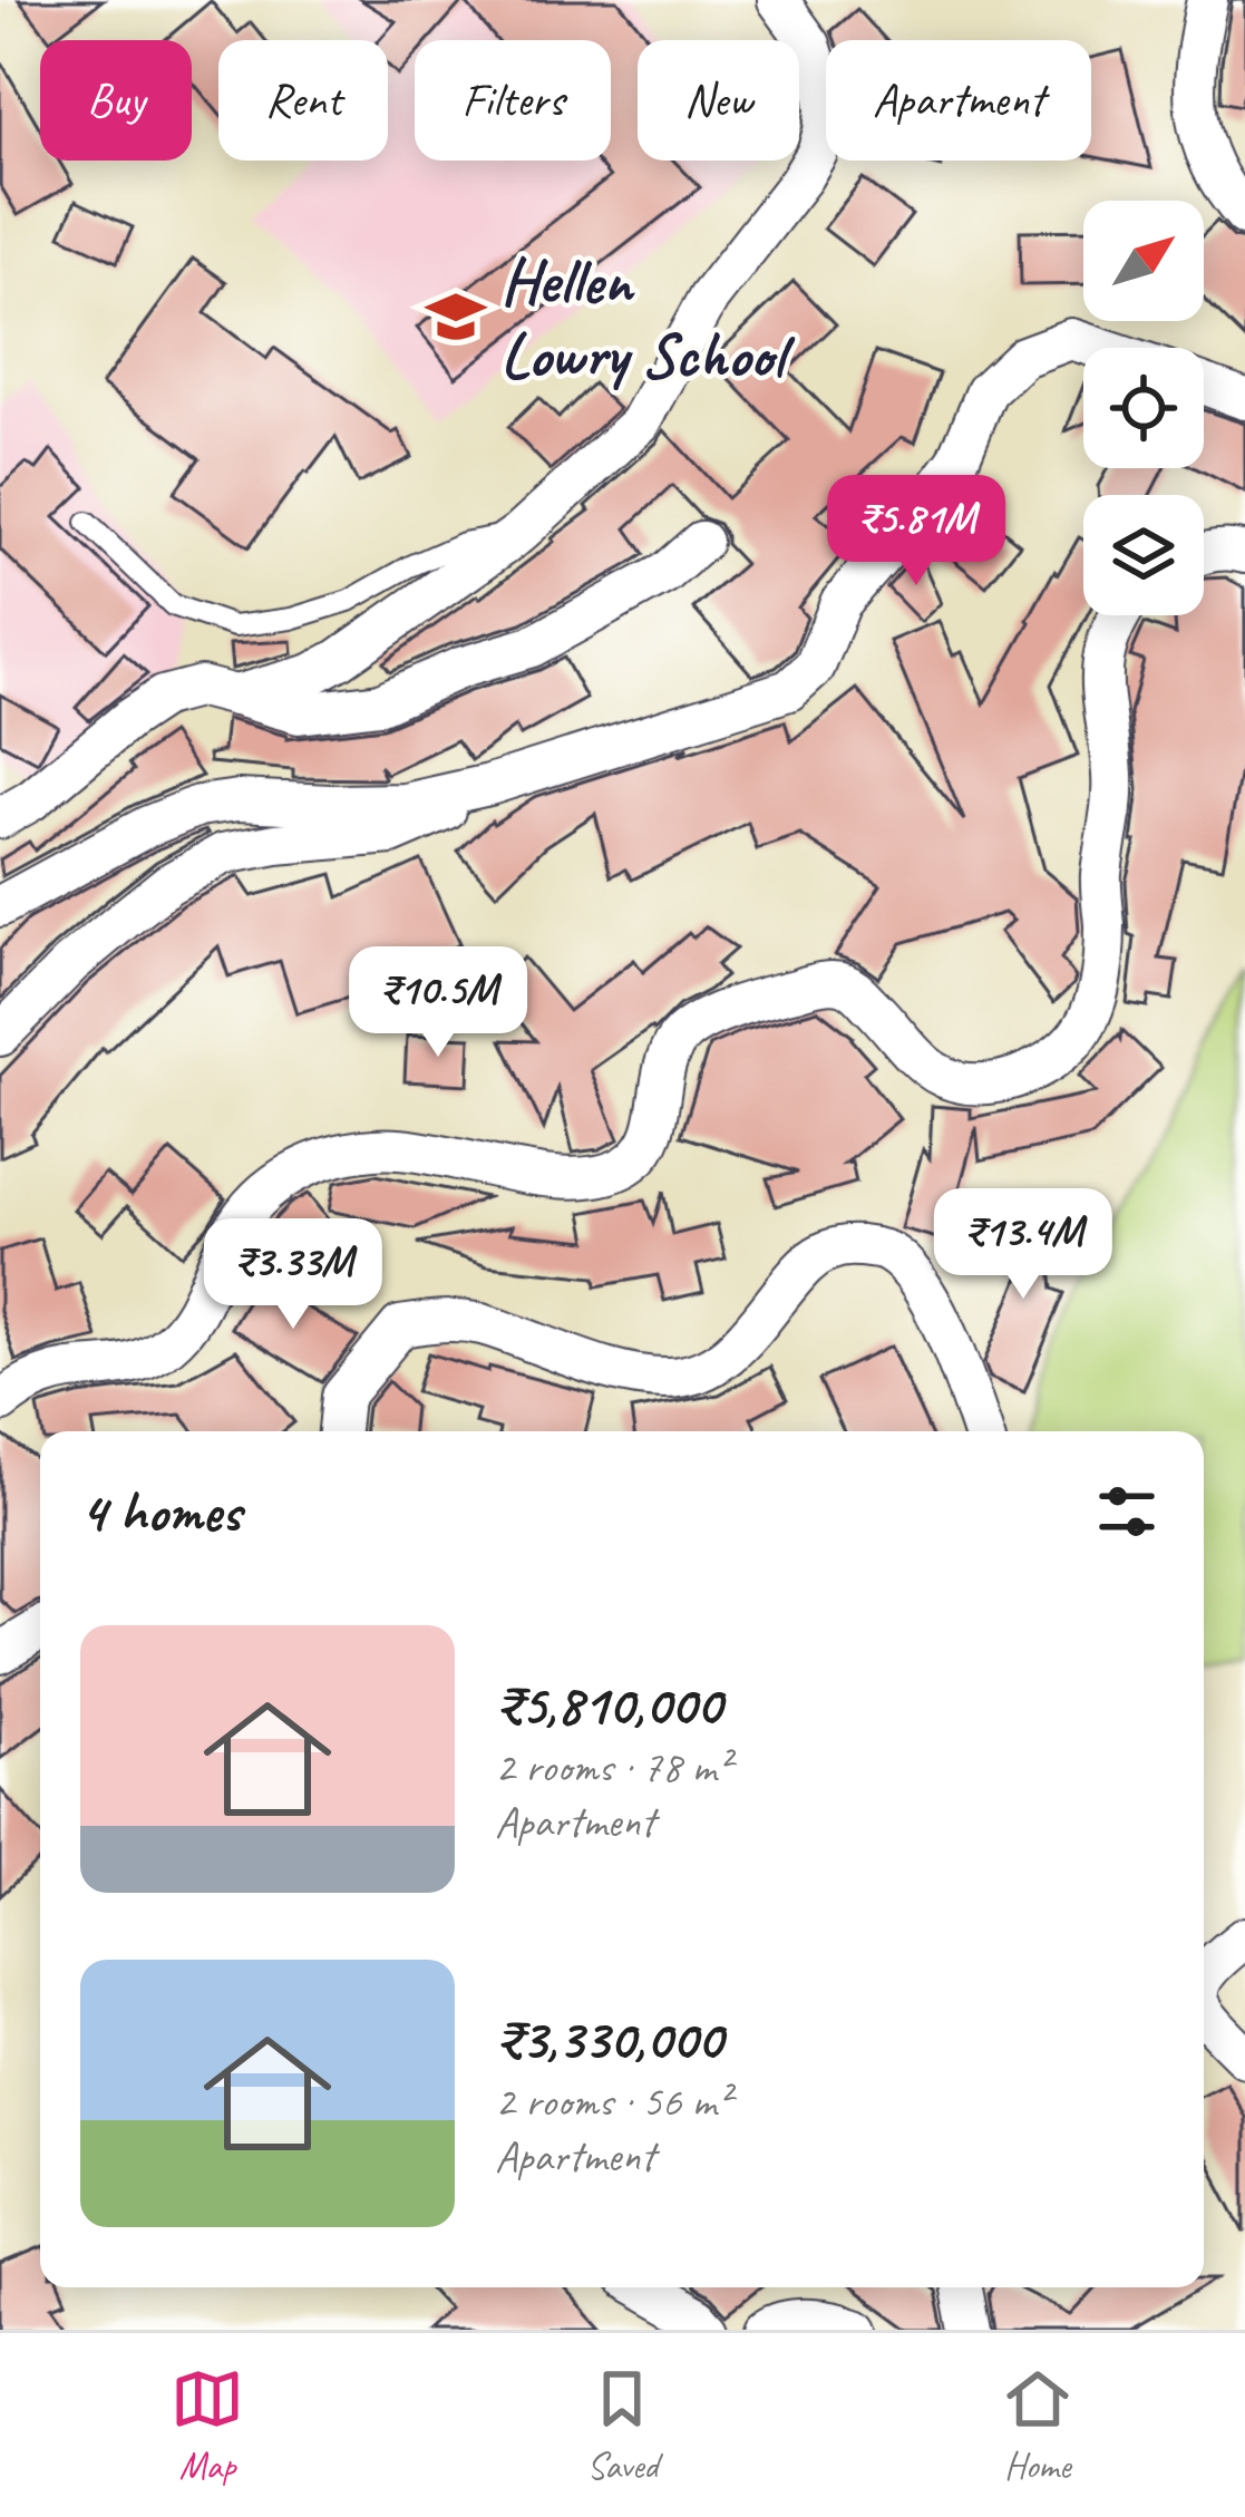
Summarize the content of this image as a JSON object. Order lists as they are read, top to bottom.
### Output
{
  "places": {
    "school or university": ["Hellen Lowry School"]
  },
  "north": "top right",
  "page": {
    "chip": [
      "Buy",
      "Rent",
      "Filters",
      "New",
      "Apartment"
    ],
    "price": [
      "₹5.81M",
      "₹10.5M",
      "₹13.4M",
      "₹3.33M"
    ],
    "heading": "4 homes",
    "list": [
      {
        "name": "₹5,810,000",
        "note": "2 rooms · 78 m² · Apartment"
      },
      {
        "name": "₹3,330,000",
        "note": "2 rooms · 56 m² · Apartment"
      }
    ],
    "tabs": ["Map", "Saved", "Home"]
  }
}
